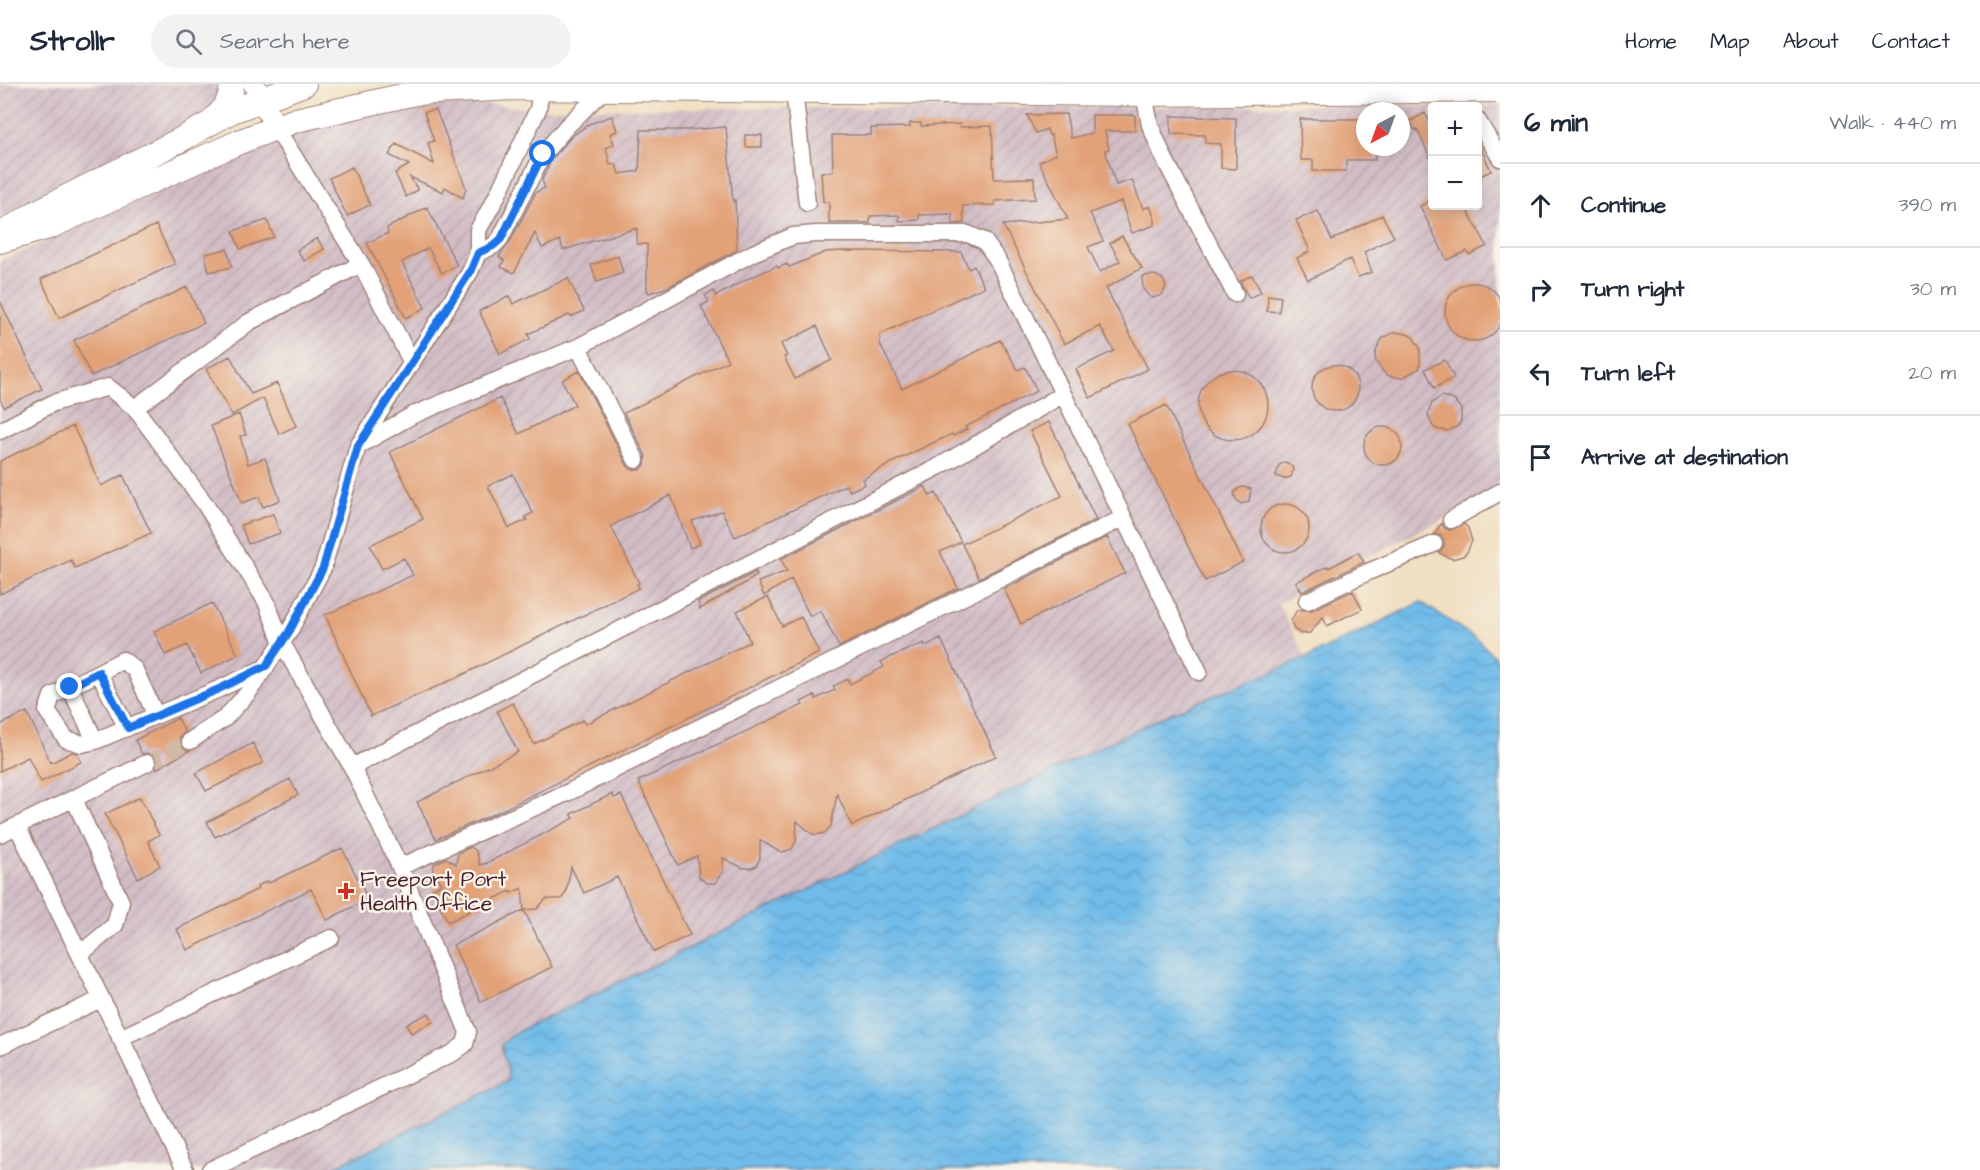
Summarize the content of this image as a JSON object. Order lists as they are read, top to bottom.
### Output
{
  "places": {
    "health": ["Freeport Port Health Office"]
  },
  "north": "bottom left",
  "page": {
    "header": "Strollr",
    "search": "Search here",
    "nav": [
      "Home",
      "Map",
      "About",
      "Contact"
    ],
    "heading": ["6 min", "Walk · 440 m"],
    "map_buttons": ["+", "−"],
    "list": [
      ["Continue", "390 m"],
      ["Turn right", "30 m"],
      ["Turn left", "20 m"],
      "Arrive at destination"
    ]
  }
}
